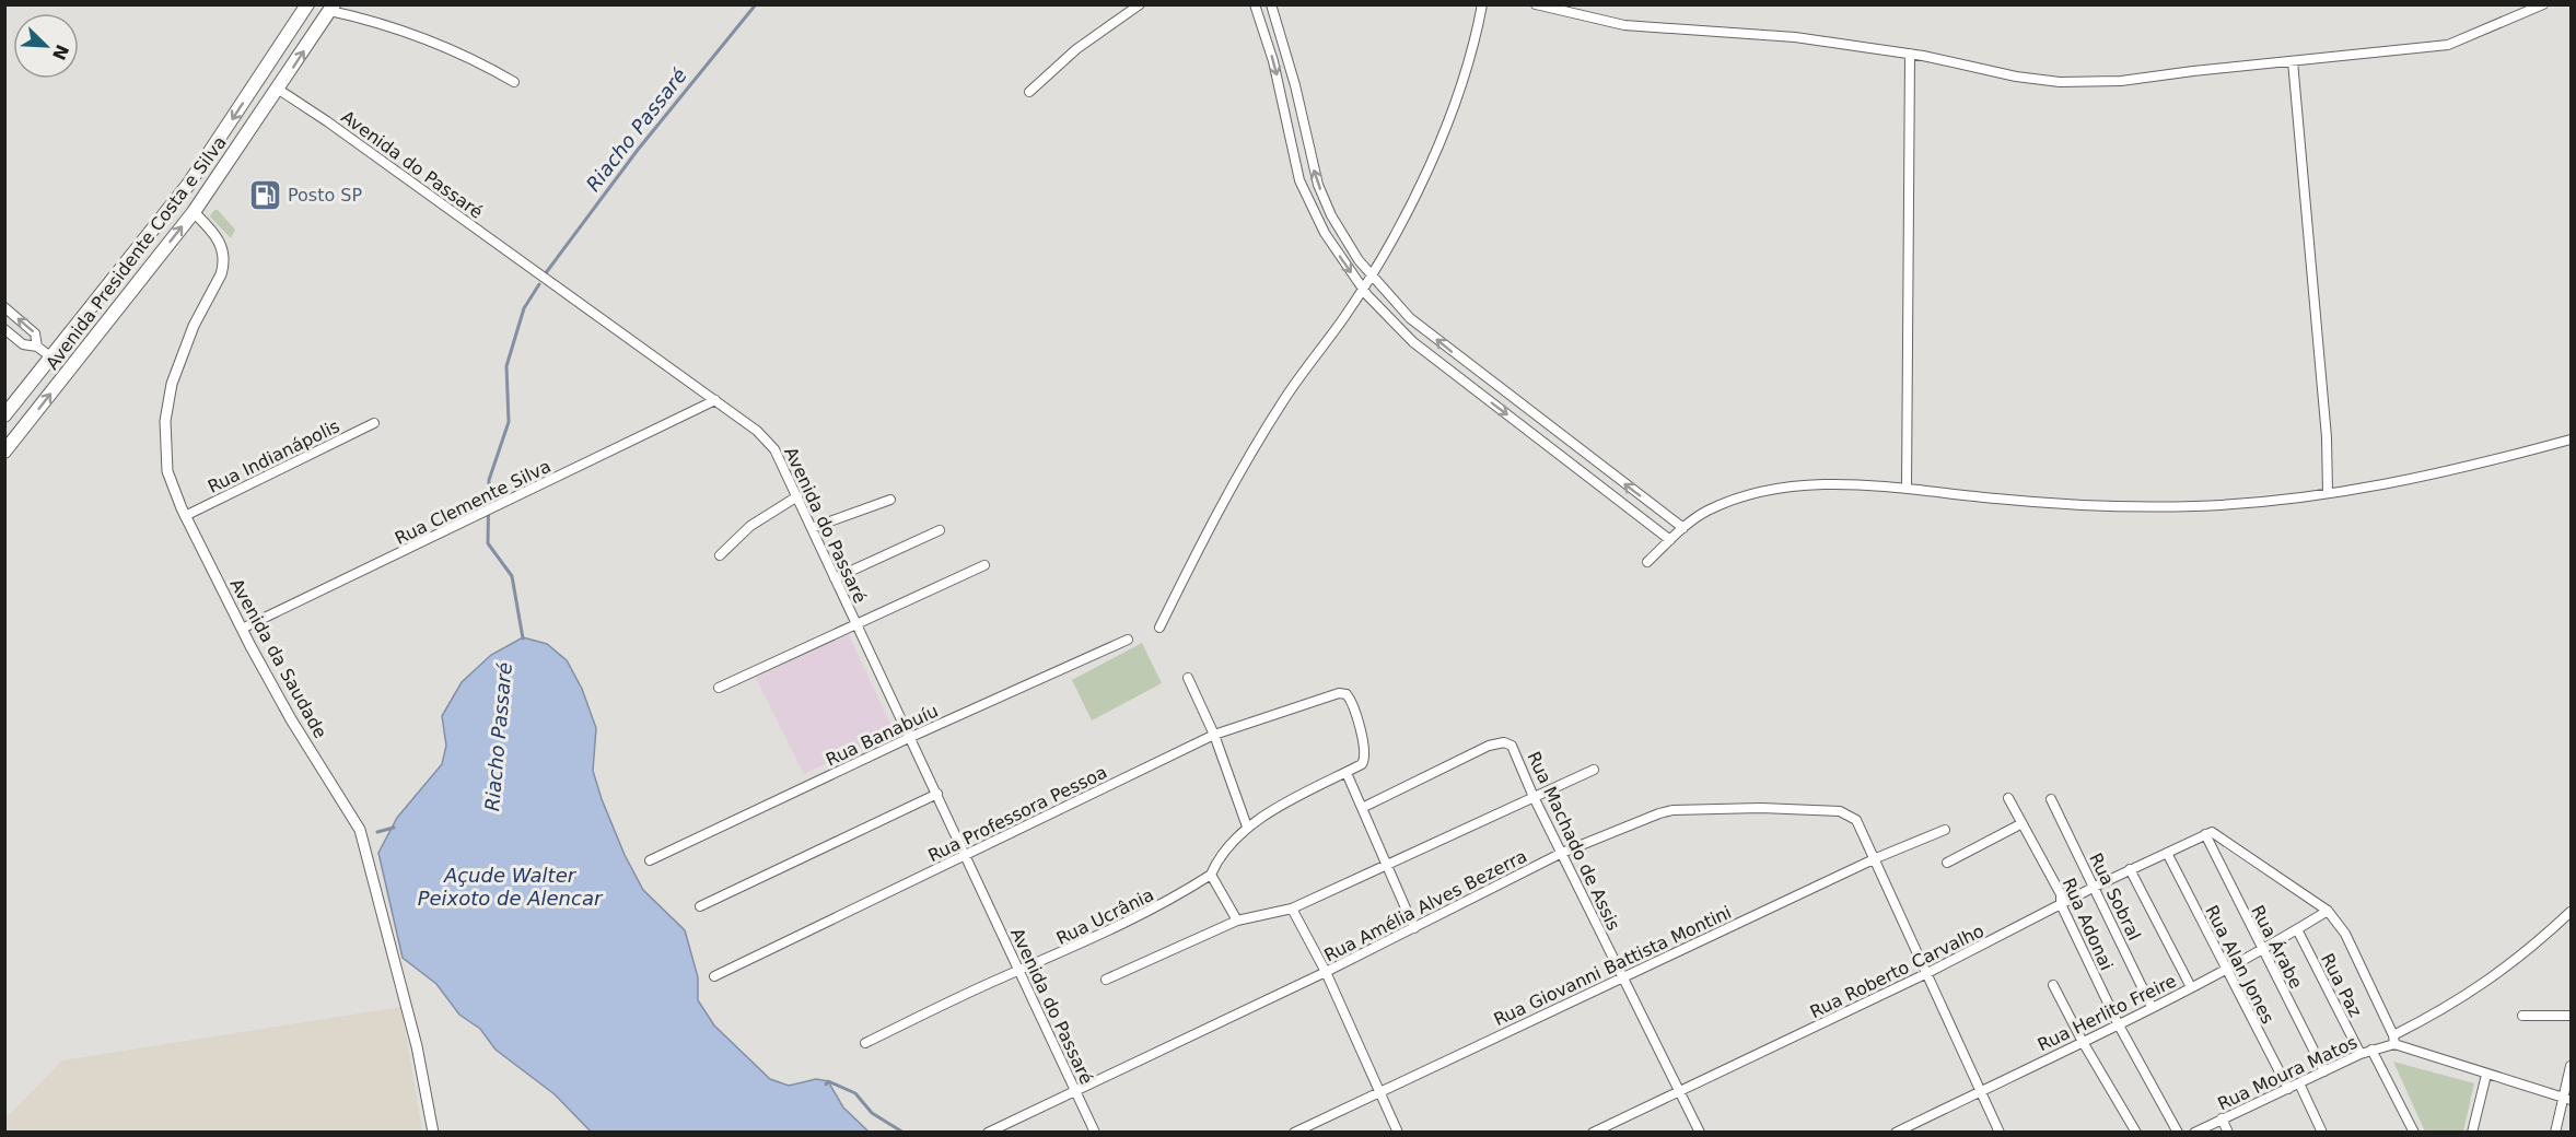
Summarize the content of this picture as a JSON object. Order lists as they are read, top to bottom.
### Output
{
  "streets": {
    "main road": ["Avenida Presidente Costa e Silva"],
    "street": [
      "Avenida do Passaré",
      "Rua Indianápolis",
      "Rua Clemente Silva",
      "Avenida da Saudade",
      "Rua Banabuíu",
      "Rua Professora Pessoa",
      "Rua Machado de Assis",
      "Rua Sobral",
      "Rua Amélia Alves Bezerra",
      "Rua Ucrânia",
      "Rua Adonai",
      "Rua Árabe",
      "Rua Alan Jones",
      "Rua Giovanni Battista Montini",
      "Rua Roberto Carvalho",
      "Rua Paz",
      "Rua Herlito Freire",
      "Rua Moura Matos"
    ]
  },
  "crossings": [
    ["Avenida do Passaré", "Avenida Presidente Costa e Silva"],
    ["Avenida do Passaré", "Rua Clemente Silva"],
    ["Avenida do Passaré", "Rua Banabuíu"],
    ["Avenida do Passaré", "Rua Professora Pessoa"],
    ["Avenida do Passaré", "Rua Amélia Alves Bezerra"],
    ["Avenida do Passaré", "Rua Ucrânia"],
    ["Avenida Presidente Costa e Silva", "Avenida da Saudade"],
    ["Rua Indianápolis", "Avenida da Saudade"],
    ["Rua Clemente Silva", "Avenida da Saudade"],
    ["Rua Machado de Assis", "Rua Amélia Alves Bezerra"],
    ["Rua Machado de Assis", "Rua Giovanni Battista Montini"],
    ["Rua Machado de Assis", "Rua Roberto Carvalho"],
    ["Rua Sobral", "Rua Roberto Carvalho"],
    ["Rua Sobral", "Rua Herlito Freire"],
    ["Rua Amélia Alves Bezerra", "Rua Giovanni Battista Montini"],
    ["Rua Adonai", "Rua Roberto Carvalho"],
    ["Rua Adonai", "Rua Herlito Freire"],
    ["Rua Árabe", "Rua Roberto Carvalho"],
    ["Rua Árabe", "Rua Herlito Freire"],
    ["Rua Árabe", "Rua Moura Matos"],
    ["Rua Alan Jones", "Rua Roberto Carvalho"],
    ["Rua Alan Jones", "Rua Herlito Freire"],
    ["Rua Alan Jones", "Rua Moura Matos"],
    ["Rua Paz", "Rua Herlito Freire"],
    ["Rua Paz", "Rua Moura Matos"]
  ],
  "water": ["Riacho Passaré", "Açude Walter Peixoto de Alencar"],
  "places": {
    "fuel station": ["Posto SP"]
  },
  "north": "bottom right"
}
